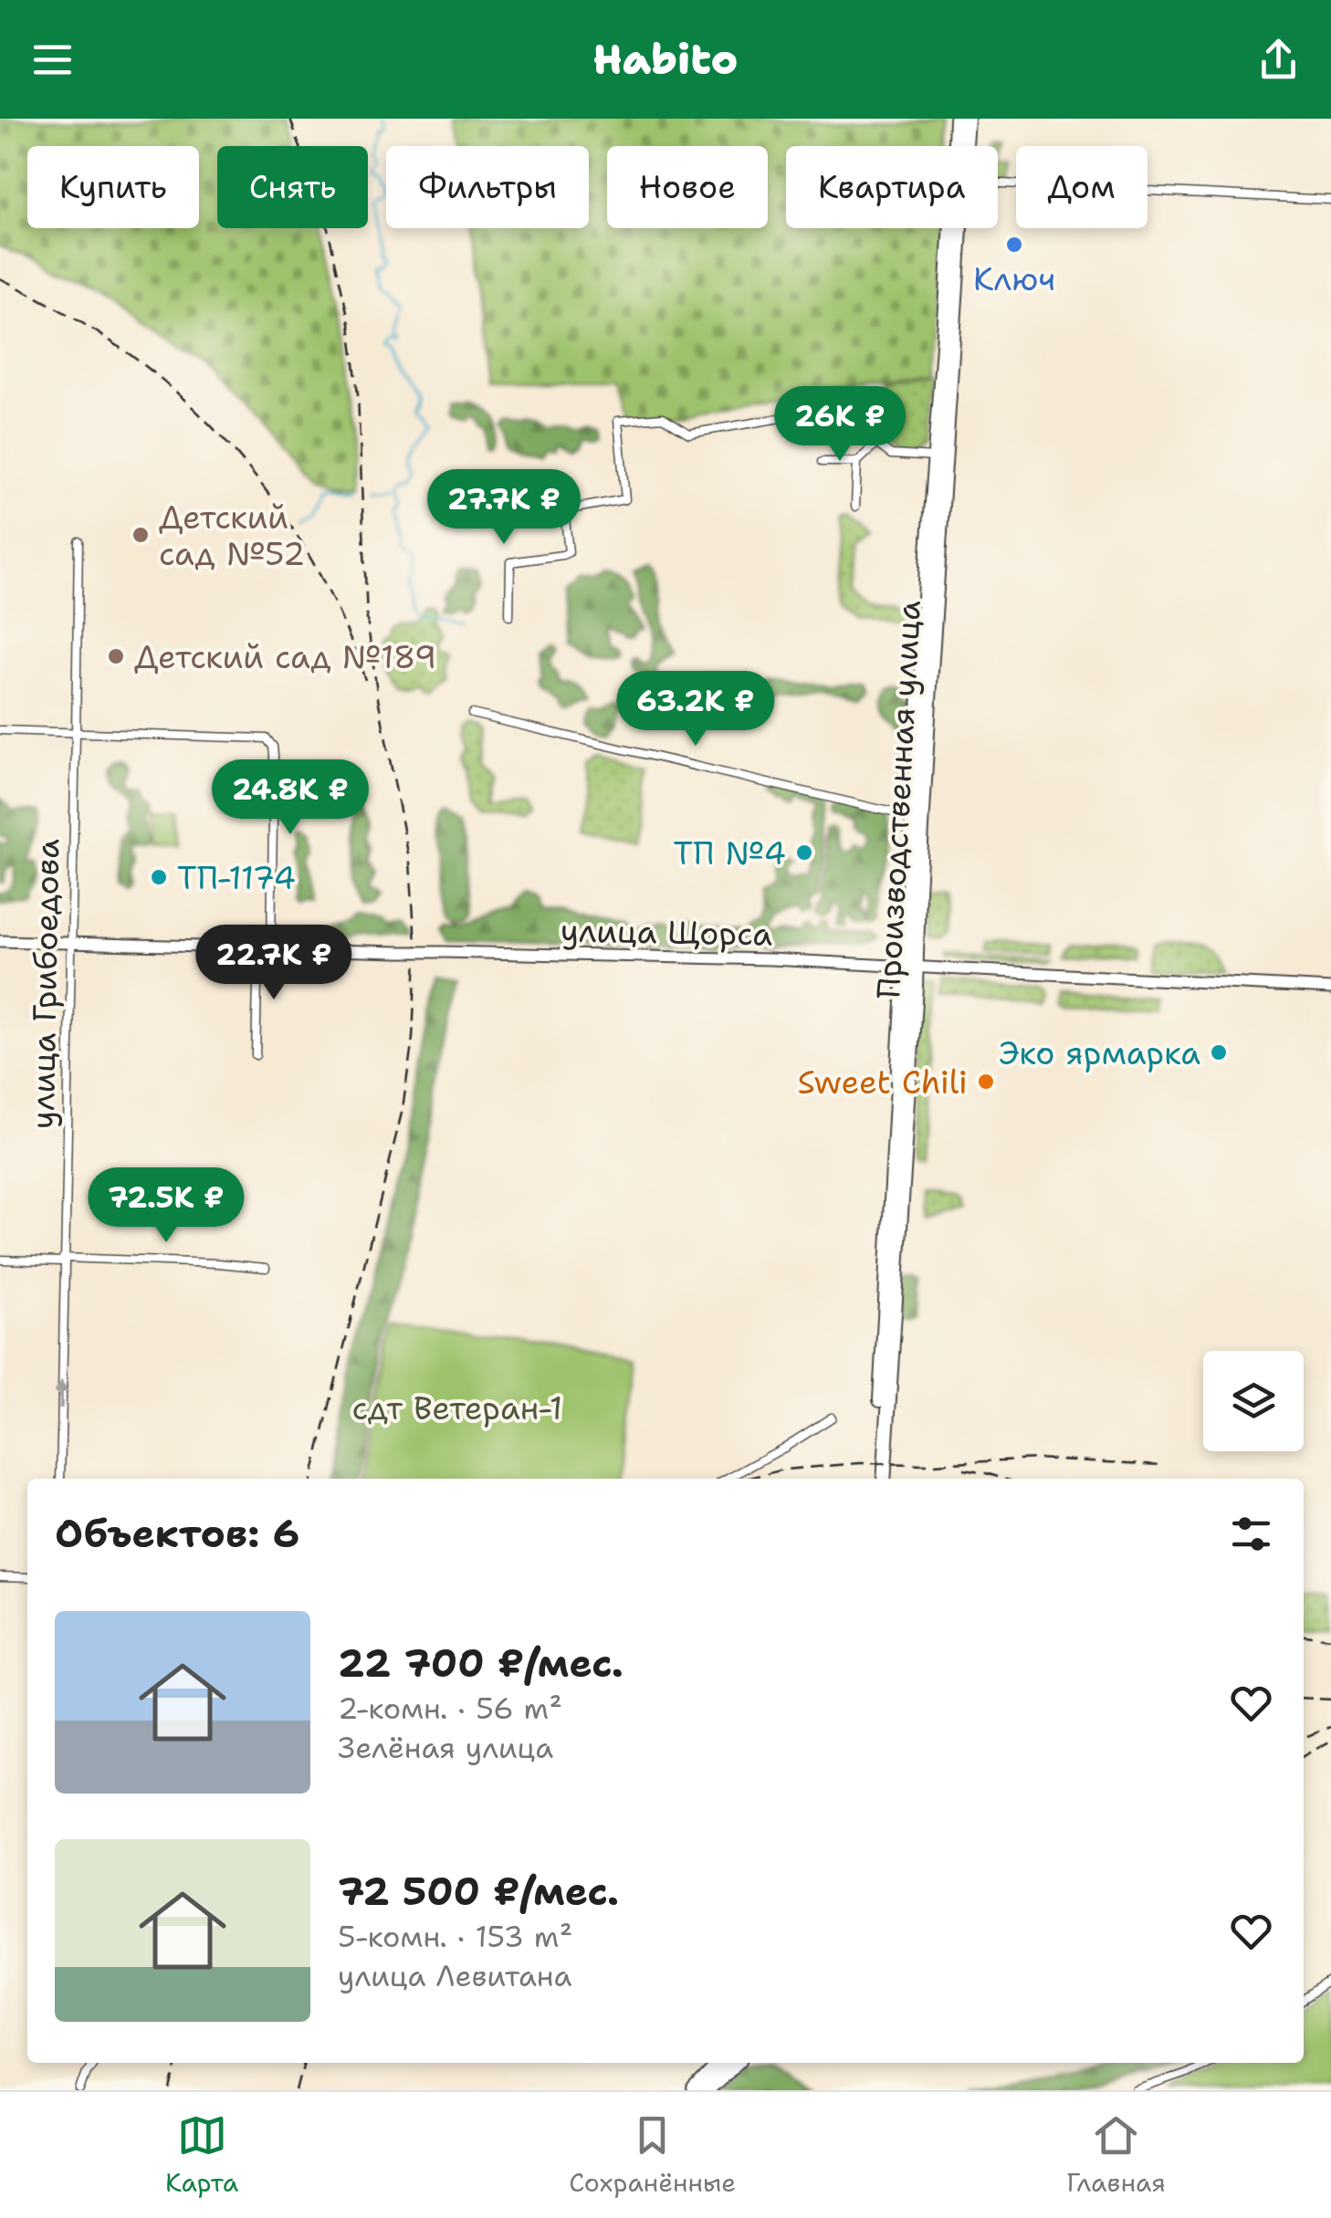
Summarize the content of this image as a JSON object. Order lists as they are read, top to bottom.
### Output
{
  "streets": {
    "highway": ["Производственная улица"],
    "main road": ["улица Щорса"],
    "street": ["улица Грибоедова"]
  },
  "crossings": [
    ["Производственная улица", "улица Щорса"],
    ["улица Щорса", "улица Грибоедова"]
  ],
  "parks": ["сдт Ветеран-1"],
  "places": [
    "Ключ",
    "Детский сад №52",
    "Детский сад №189",
    "ТП №4",
    "ТП-1174",
    "Эко ярмарка",
    "Sweet Chili"
  ],
  "page": {
    "header": "Habito",
    "chip": [
      "Купить",
      "Снять",
      "Фильтры",
      "Новое",
      "Квартира",
      "Дом"
    ],
    "price": [
      "26K ₽",
      "27.7K ₽",
      "63.2K ₽",
      "24.8K ₽",
      "22.7K ₽",
      "72.5K ₽"
    ],
    "heading": "Объектов: 6",
    "list": [
      {
        "name": "22 700 ₽/мес.",
        "note": "2-комн. · 56 m² · Зелёная улица"
      },
      {
        "name": "72 500 ₽/мес.",
        "note": "5-комн. · 153 m² · улица Левитана"
      }
    ],
    "tabs": ["Карта", "Сохранённые", "Главная"]
  }
}
